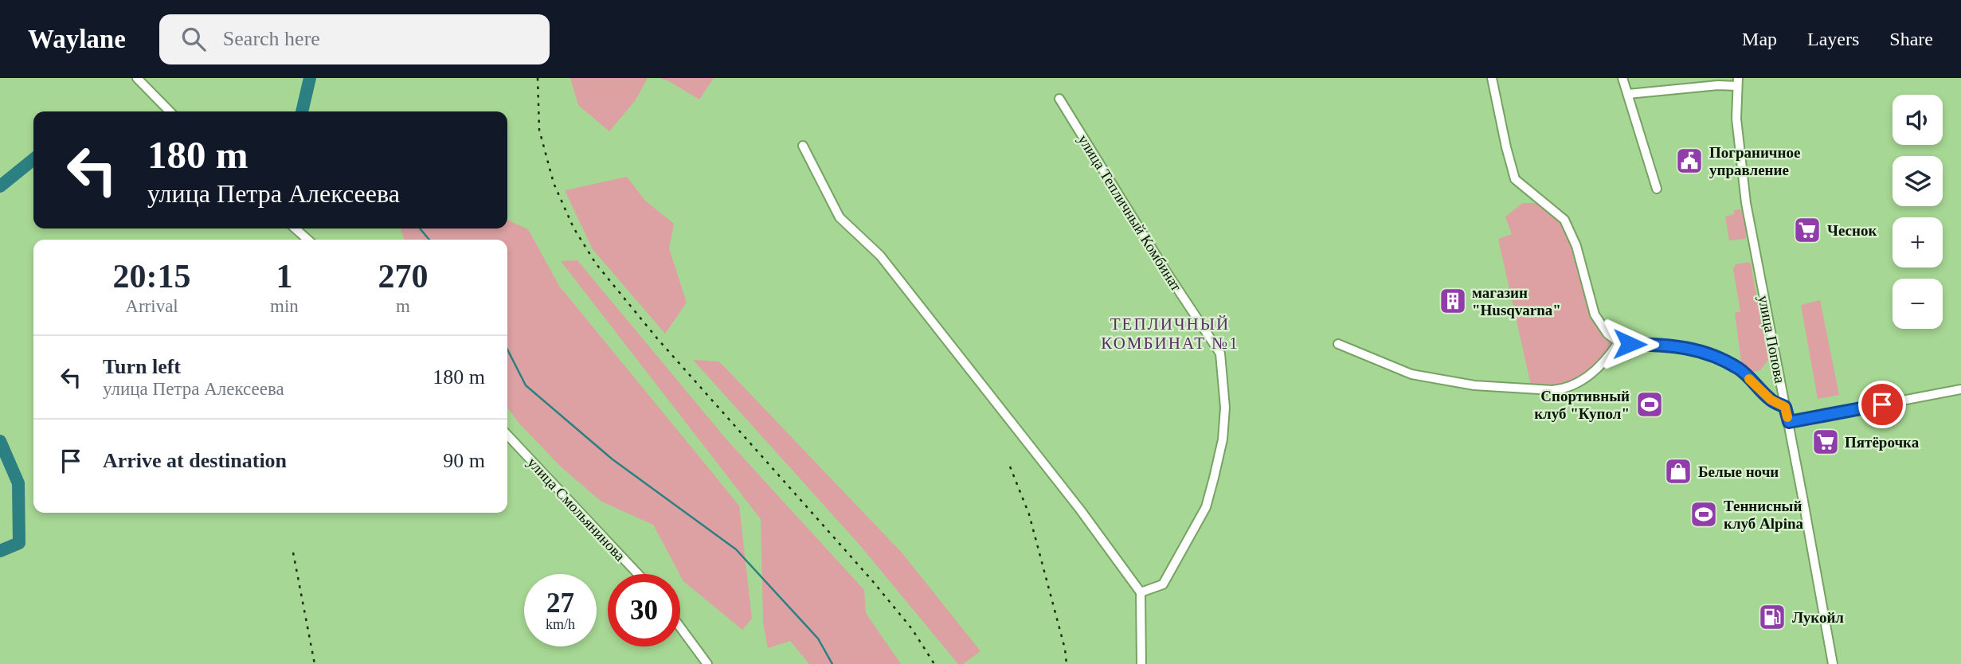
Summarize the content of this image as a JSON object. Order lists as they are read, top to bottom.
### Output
{
  "streets": {
    "street": ["улица Тепличный Комбинат", "улица Попова", "улица Смольянинова"]
  },
  "districts": ["ТЕПЛИЧНЫЙ КОМБИНАТ №1"],
  "places": {
    "public building": ["Пограничное управление"],
    "supermarket": ["Чеснок", "Пятёрочка"],
    "building": ["магазин \"Husqvarna\""],
    "sports": ["Спортивный клуб \"Купол\"", "Теннисный клуб Alpina"],
    "shop": ["Белые ночи"],
    "fuel station": ["Лукойл"]
  },
  "page": {
    "header": "Waylane",
    "search": "Search here",
    "nav": ["Map", "Layers", "Share"],
    "map_buttons": ["+", "−"],
    "turn": ["180 m", "улица Петра Алексеева"],
    "eta": [
      "20:15",
      "Arrival",
      "1",
      "min",
      "270",
      "m"
    ],
    "list": [
      {
        "name": "Turn left",
        "note": "улица Петра Алексеева",
        "value": "180 m"
      },
      {
        "name": "Arrive at destination",
        "value": "90 m"
      }
    ],
    "speed": "27 km/h",
    "limit": "30"
  }
}
